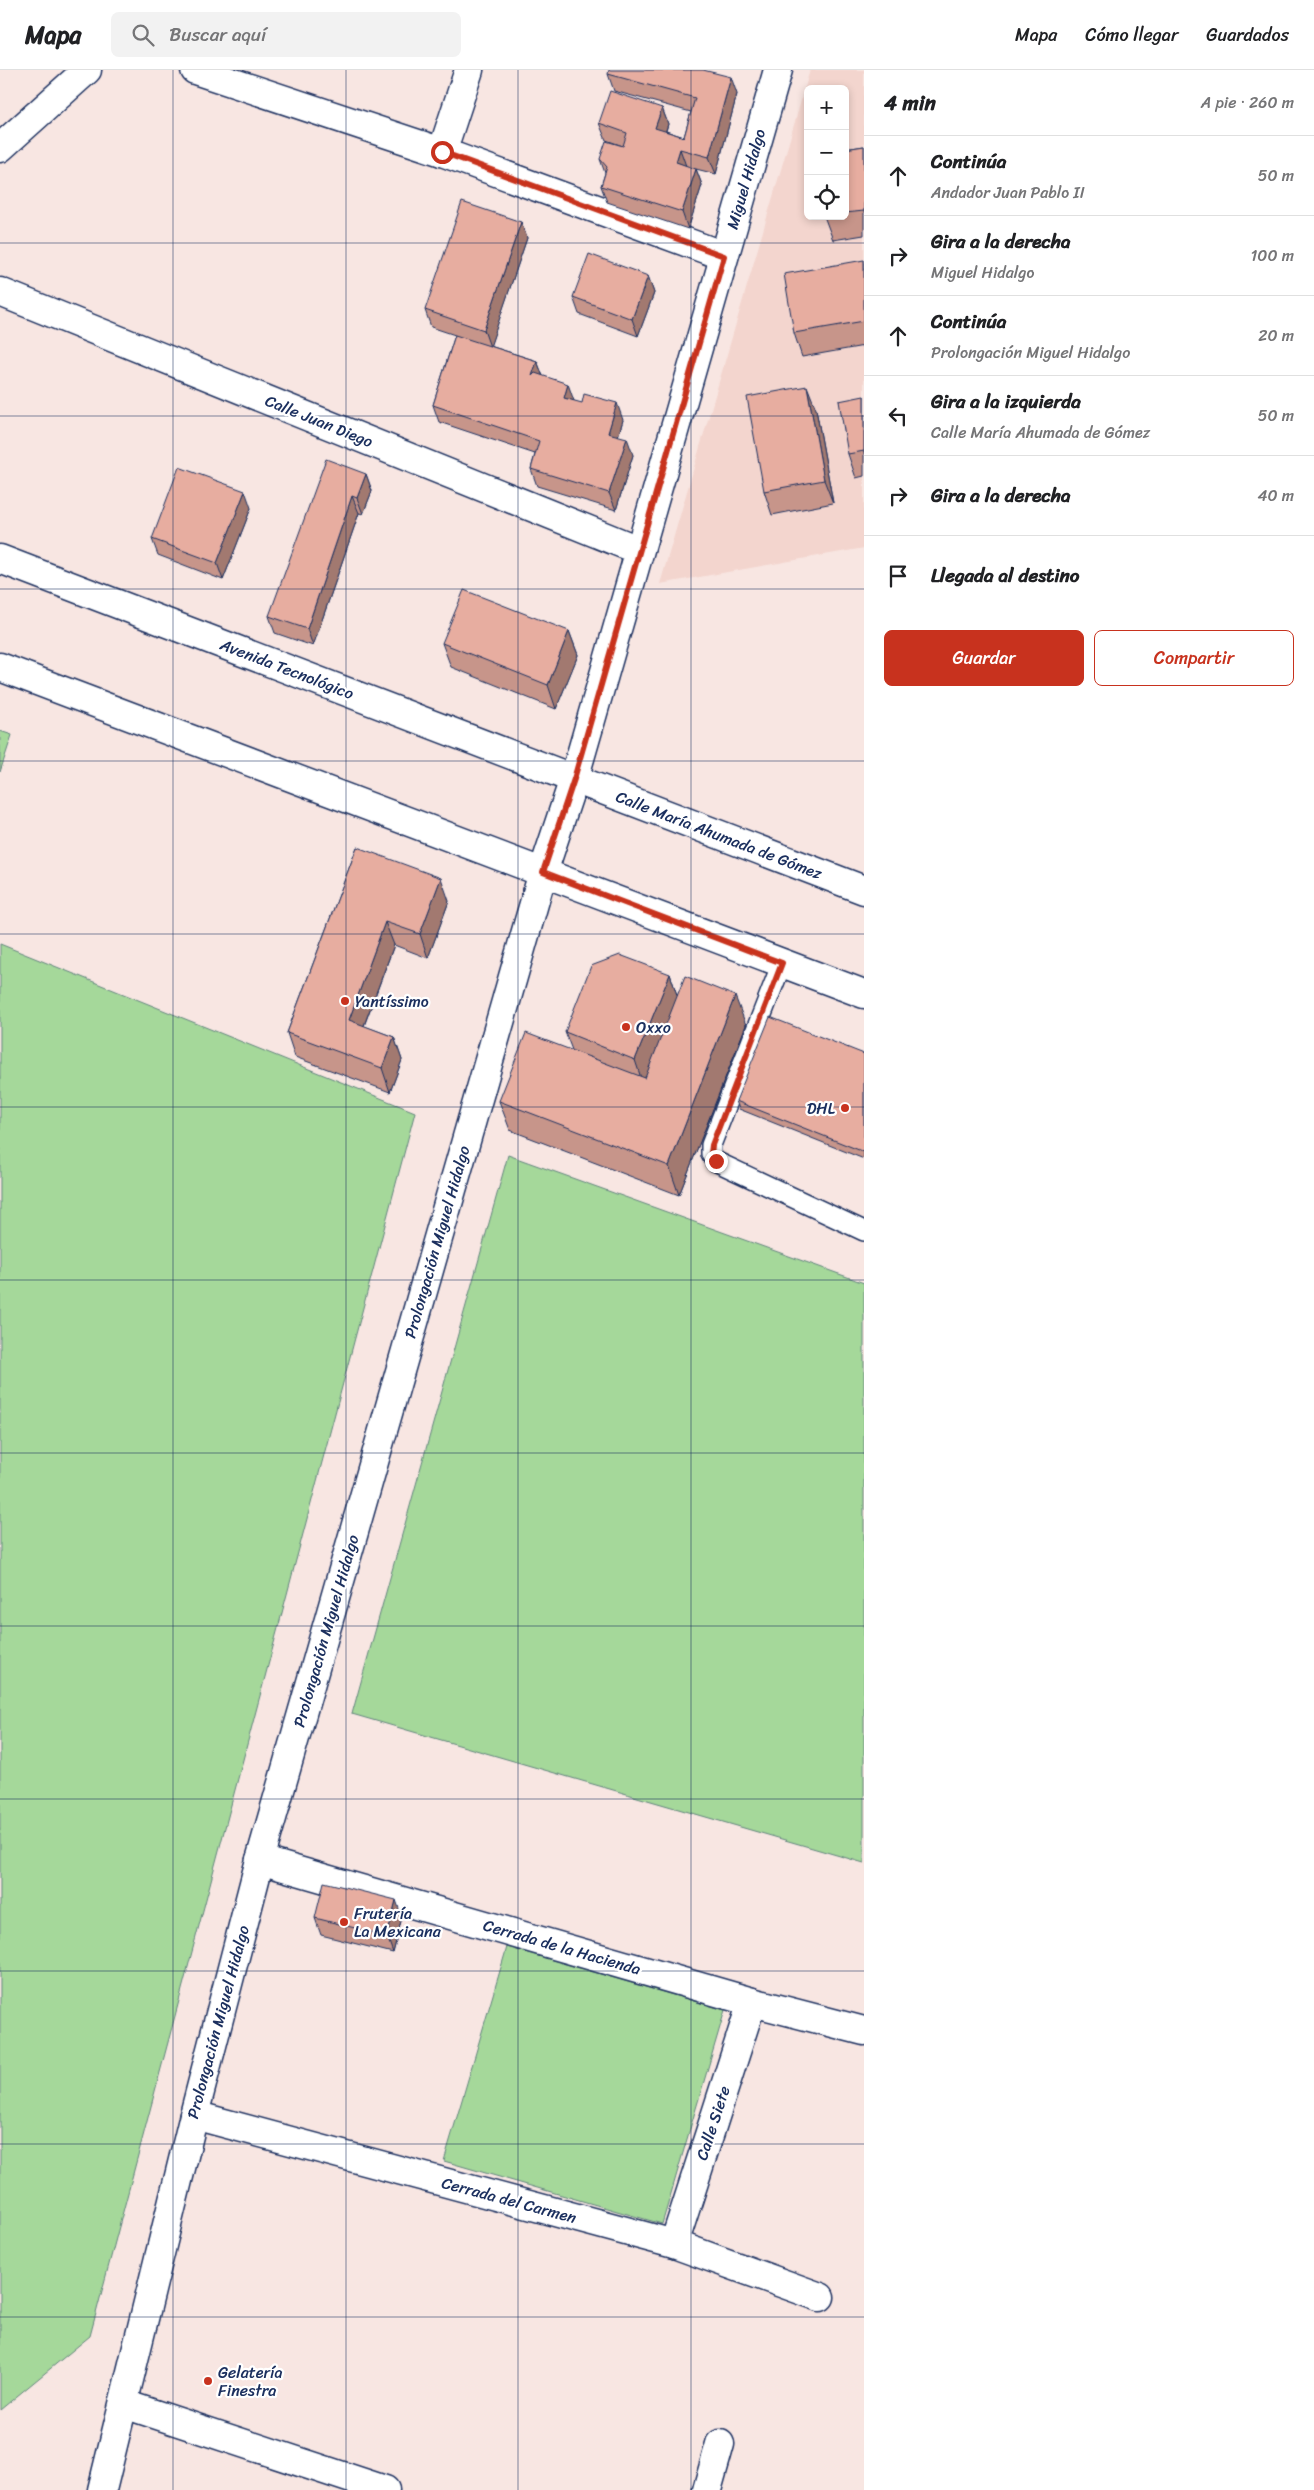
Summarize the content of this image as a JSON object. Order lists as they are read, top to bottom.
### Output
{
  "streets": {
    "street": [
      "Miguel Hidalgo",
      "Calle Juan Diego",
      "Avenida Tecnológico",
      "Calle María Ahumada de Gómez",
      "Prolongación Miguel Hidalgo",
      "Cerrada de la Hacienda",
      "Calle Siete",
      "Cerrada del Carmen"
    ]
  },
  "crossings": [
    ["Miguel Hidalgo", "Calle Juan Diego"],
    ["Miguel Hidalgo", "Avenida Tecnológico"],
    ["Miguel Hidalgo", "Calle María Ahumada de Gómez"],
    ["Miguel Hidalgo", "Prolongación Miguel Hidalgo"],
    ["Avenida Tecnológico", "Calle María Ahumada de Gómez"],
    ["Avenida Tecnológico", "Prolongación Miguel Hidalgo"],
    ["Calle María Ahumada de Gómez", "Prolongación Miguel Hidalgo"],
    ["Prolongación Miguel Hidalgo", "Cerrada de la Hacienda"],
    ["Prolongación Miguel Hidalgo", "Cerrada del Carmen"],
    ["Cerrada de la Hacienda", "Calle Siete"],
    ["Calle Siete", "Cerrada del Carmen"]
  ],
  "places": [
    "Yantíssimo",
    "Oxxo",
    "DHL",
    "Frutería La Mexicana",
    "Gelatería Finestra"
  ],
  "page": {
    "header": "Mapa",
    "search": "Buscar aquí",
    "nav": ["Mapa", "Cómo llegar", "Guardados"],
    "heading": ["4 min", "A pie · 260 m"],
    "map_buttons": ["+", "−"],
    "list": [
      ["Continúa", "Andador Juan Pablo II", "50 m"],
      ["Gira a la derecha", "Miguel Hidalgo", "100 m"],
      ["Continúa", "Prolongación Miguel Hidalgo", "20 m"],
      ["Gira a la izquierda", "Calle María Ahumada de Gómez", "50 m"],
      ["Gira a la derecha", "40 m"],
      "Llegada al destino"
    ],
    "buttons": ["Guardar", "Compartir"]
  }
}
